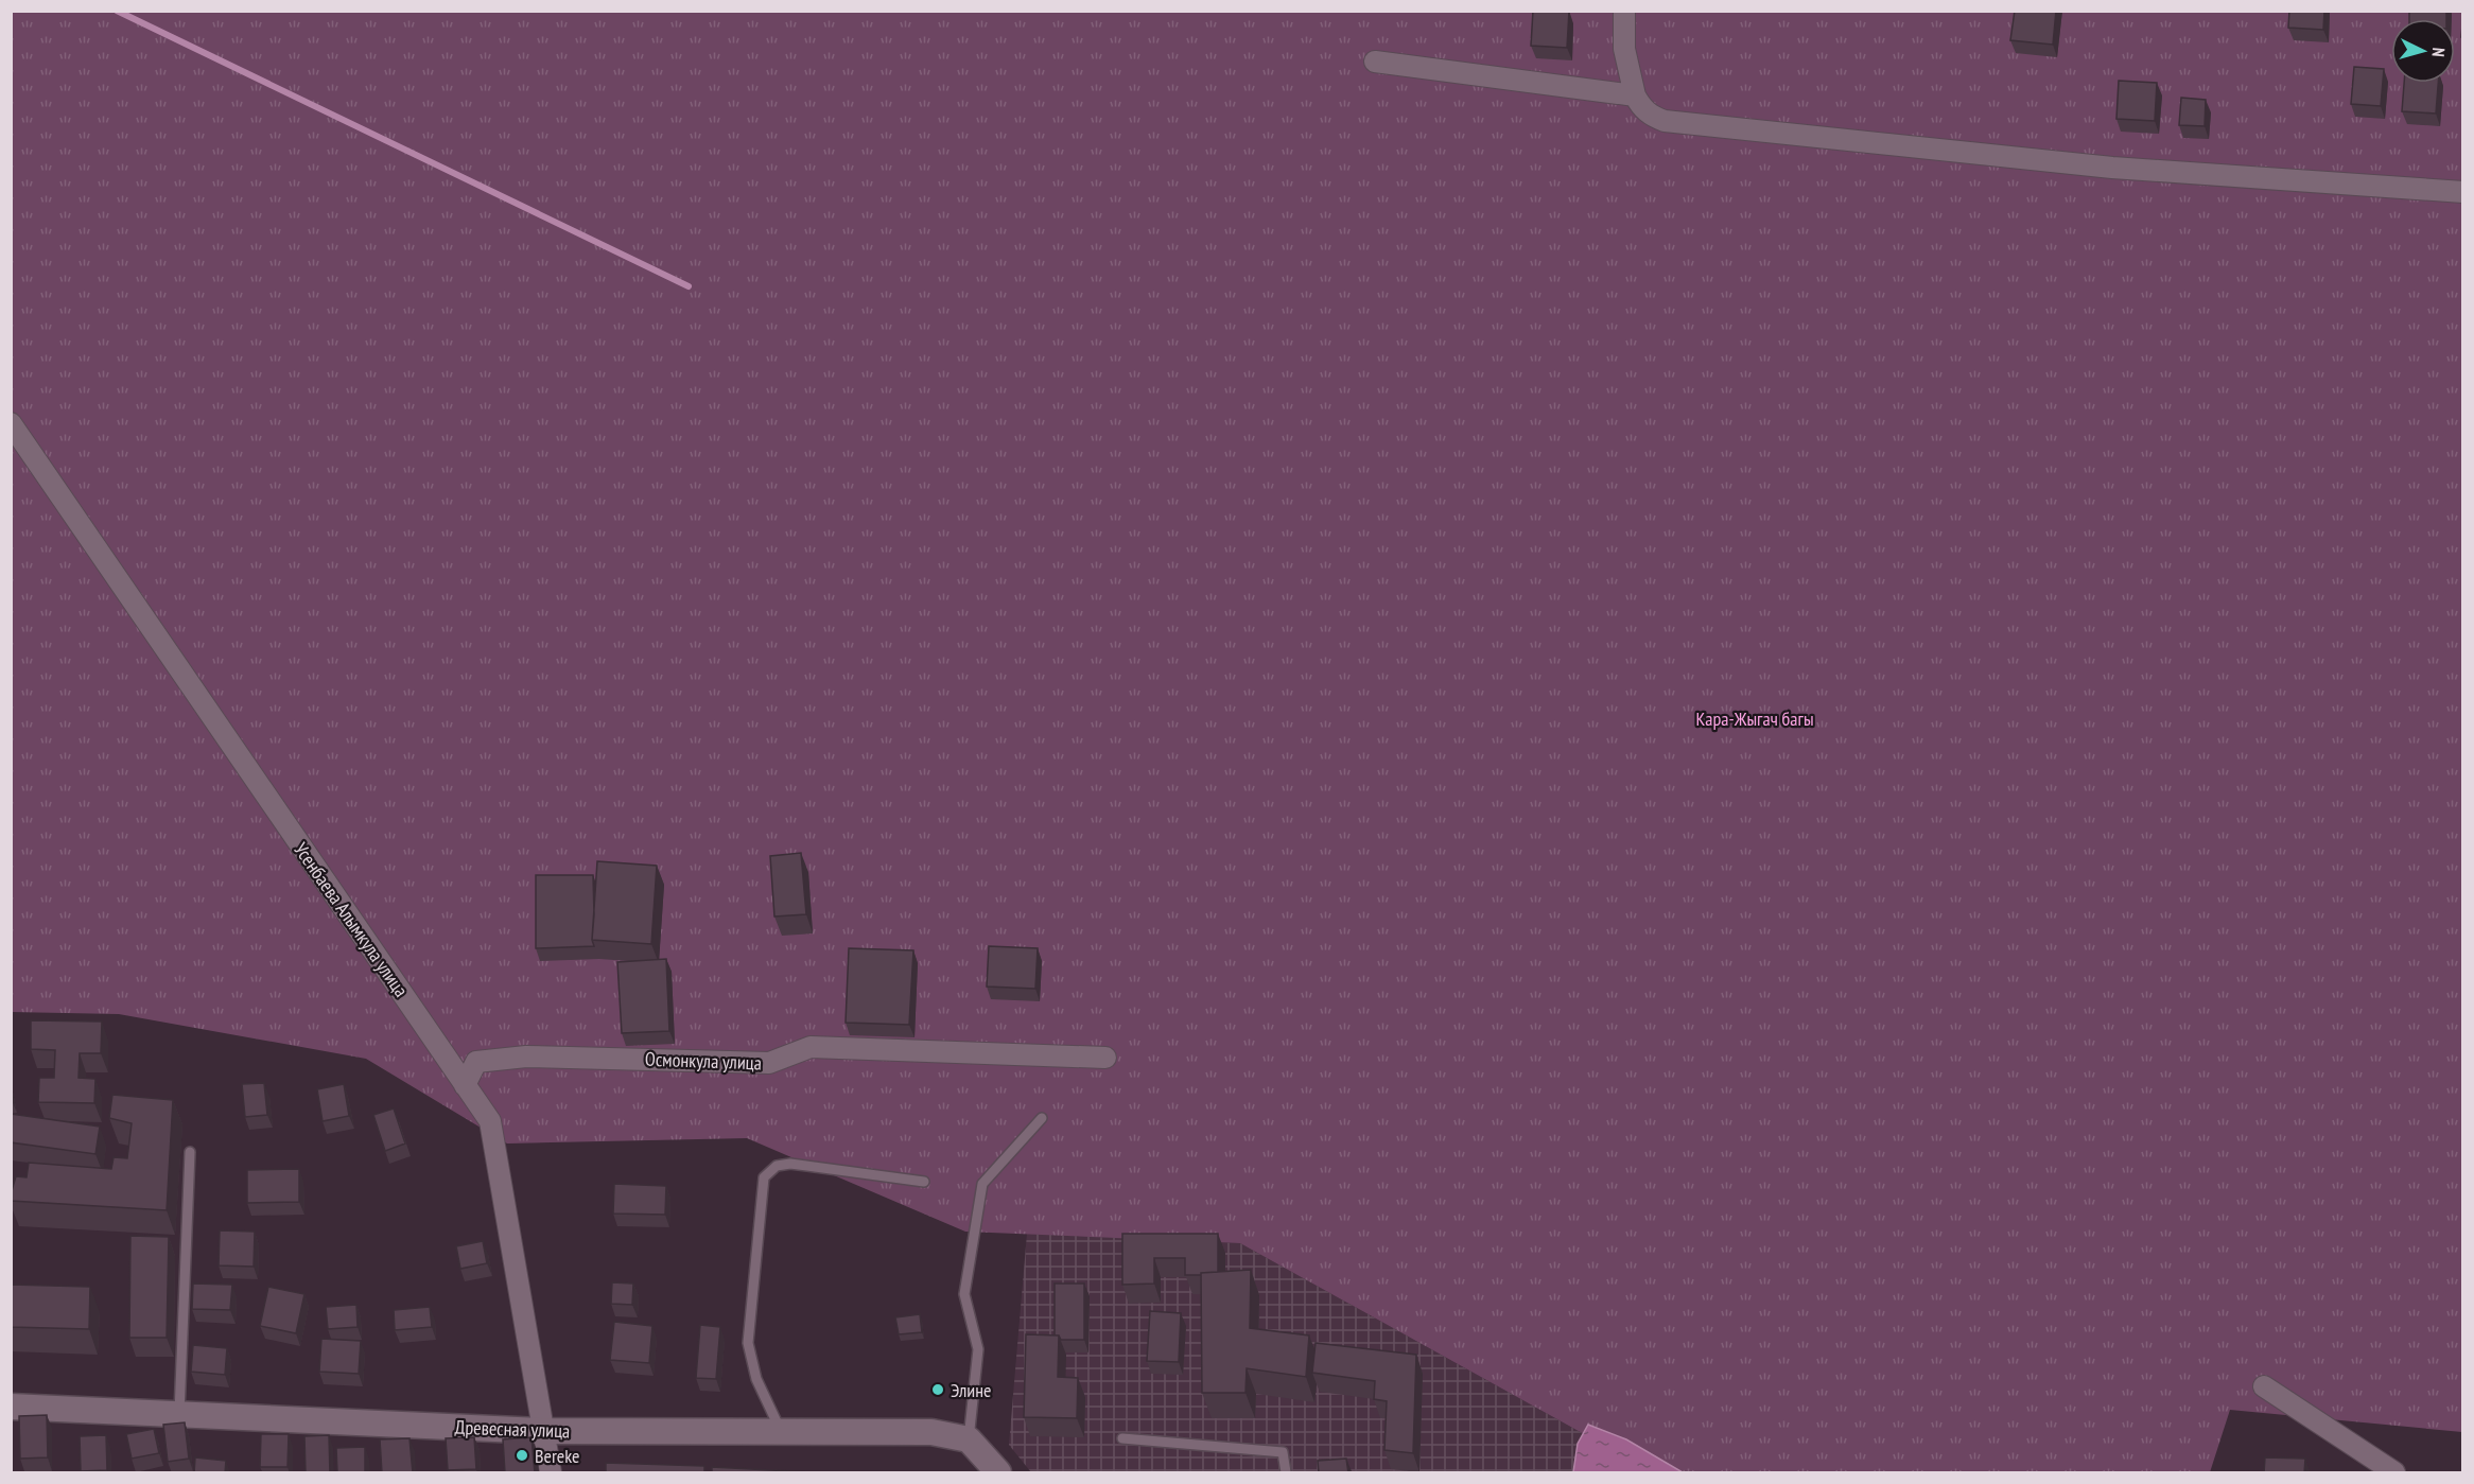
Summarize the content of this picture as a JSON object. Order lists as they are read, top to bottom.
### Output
{
  "streets": {
    "street": ["Усенбаева Алымкула улица", "Осмонкула улица", "Древесная улица"]
  },
  "crossings": [
    ["Усенбаева Алымкула улица", "Осмонкула улица"],
    ["Усенбаева Алымкула улица", "Древесная улица"]
  ],
  "parks": ["Кара-Жыгач багы"],
  "places": ["Элине", "Bereke"],
  "north": "right"
}
